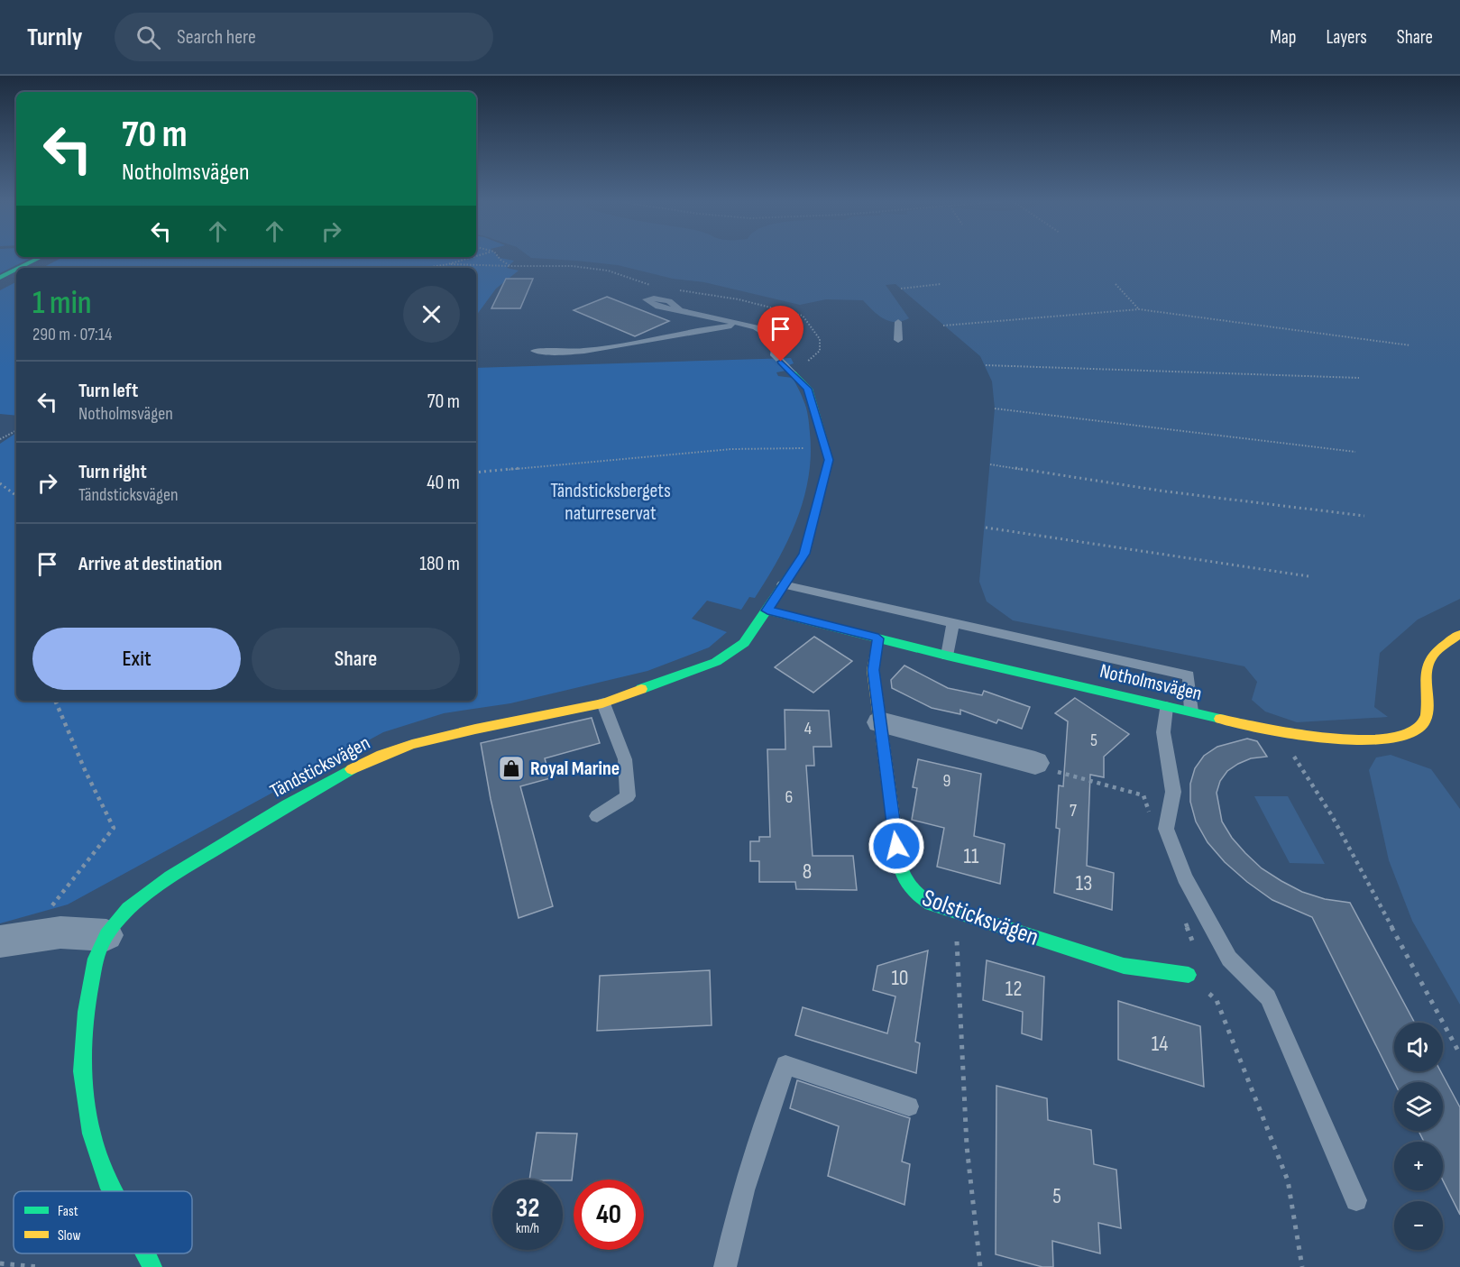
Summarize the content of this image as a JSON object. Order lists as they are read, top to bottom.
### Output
{
  "streets": {
    "street": ["Notholmsvägen", "Tändsticksvägen", "Solsticksvägen"]
  },
  "crossings": [
    ["Notholmsvägen", "Tändsticksvägen"],
    ["Notholmsvägen", "Solsticksvägen"]
  ],
  "parks": ["Tändsticksbergets naturreservat"],
  "places": {
    "shop": ["Royal Marine"]
  },
  "house_numbers": [
    "4",
    "5",
    "9",
    "6",
    "7",
    "11",
    "8",
    "13",
    "10",
    "12",
    "14",
    "5"
  ],
  "legend": ["Fast", "Slow"],
  "page": {
    "header": "Turnly",
    "search": "Search here",
    "nav": ["Map", "Layers", "Share"],
    "turn": ["70 m", "Notholmsvägen"],
    "heading": ["1 min", "290 m · 07:14"],
    "list": [
      {
        "name": "Turn left",
        "note": "Notholmsvägen",
        "value": "70 m"
      },
      {
        "name": "Turn right",
        "note": "Tändsticksvägen",
        "value": "40 m"
      },
      {
        "name": "Arrive at destination",
        "value": "180 m"
      }
    ],
    "buttons": ["Exit", "Share"],
    "map_buttons": ["+", "−"],
    "speed": "32 km/h",
    "limit": "40"
  }
}
